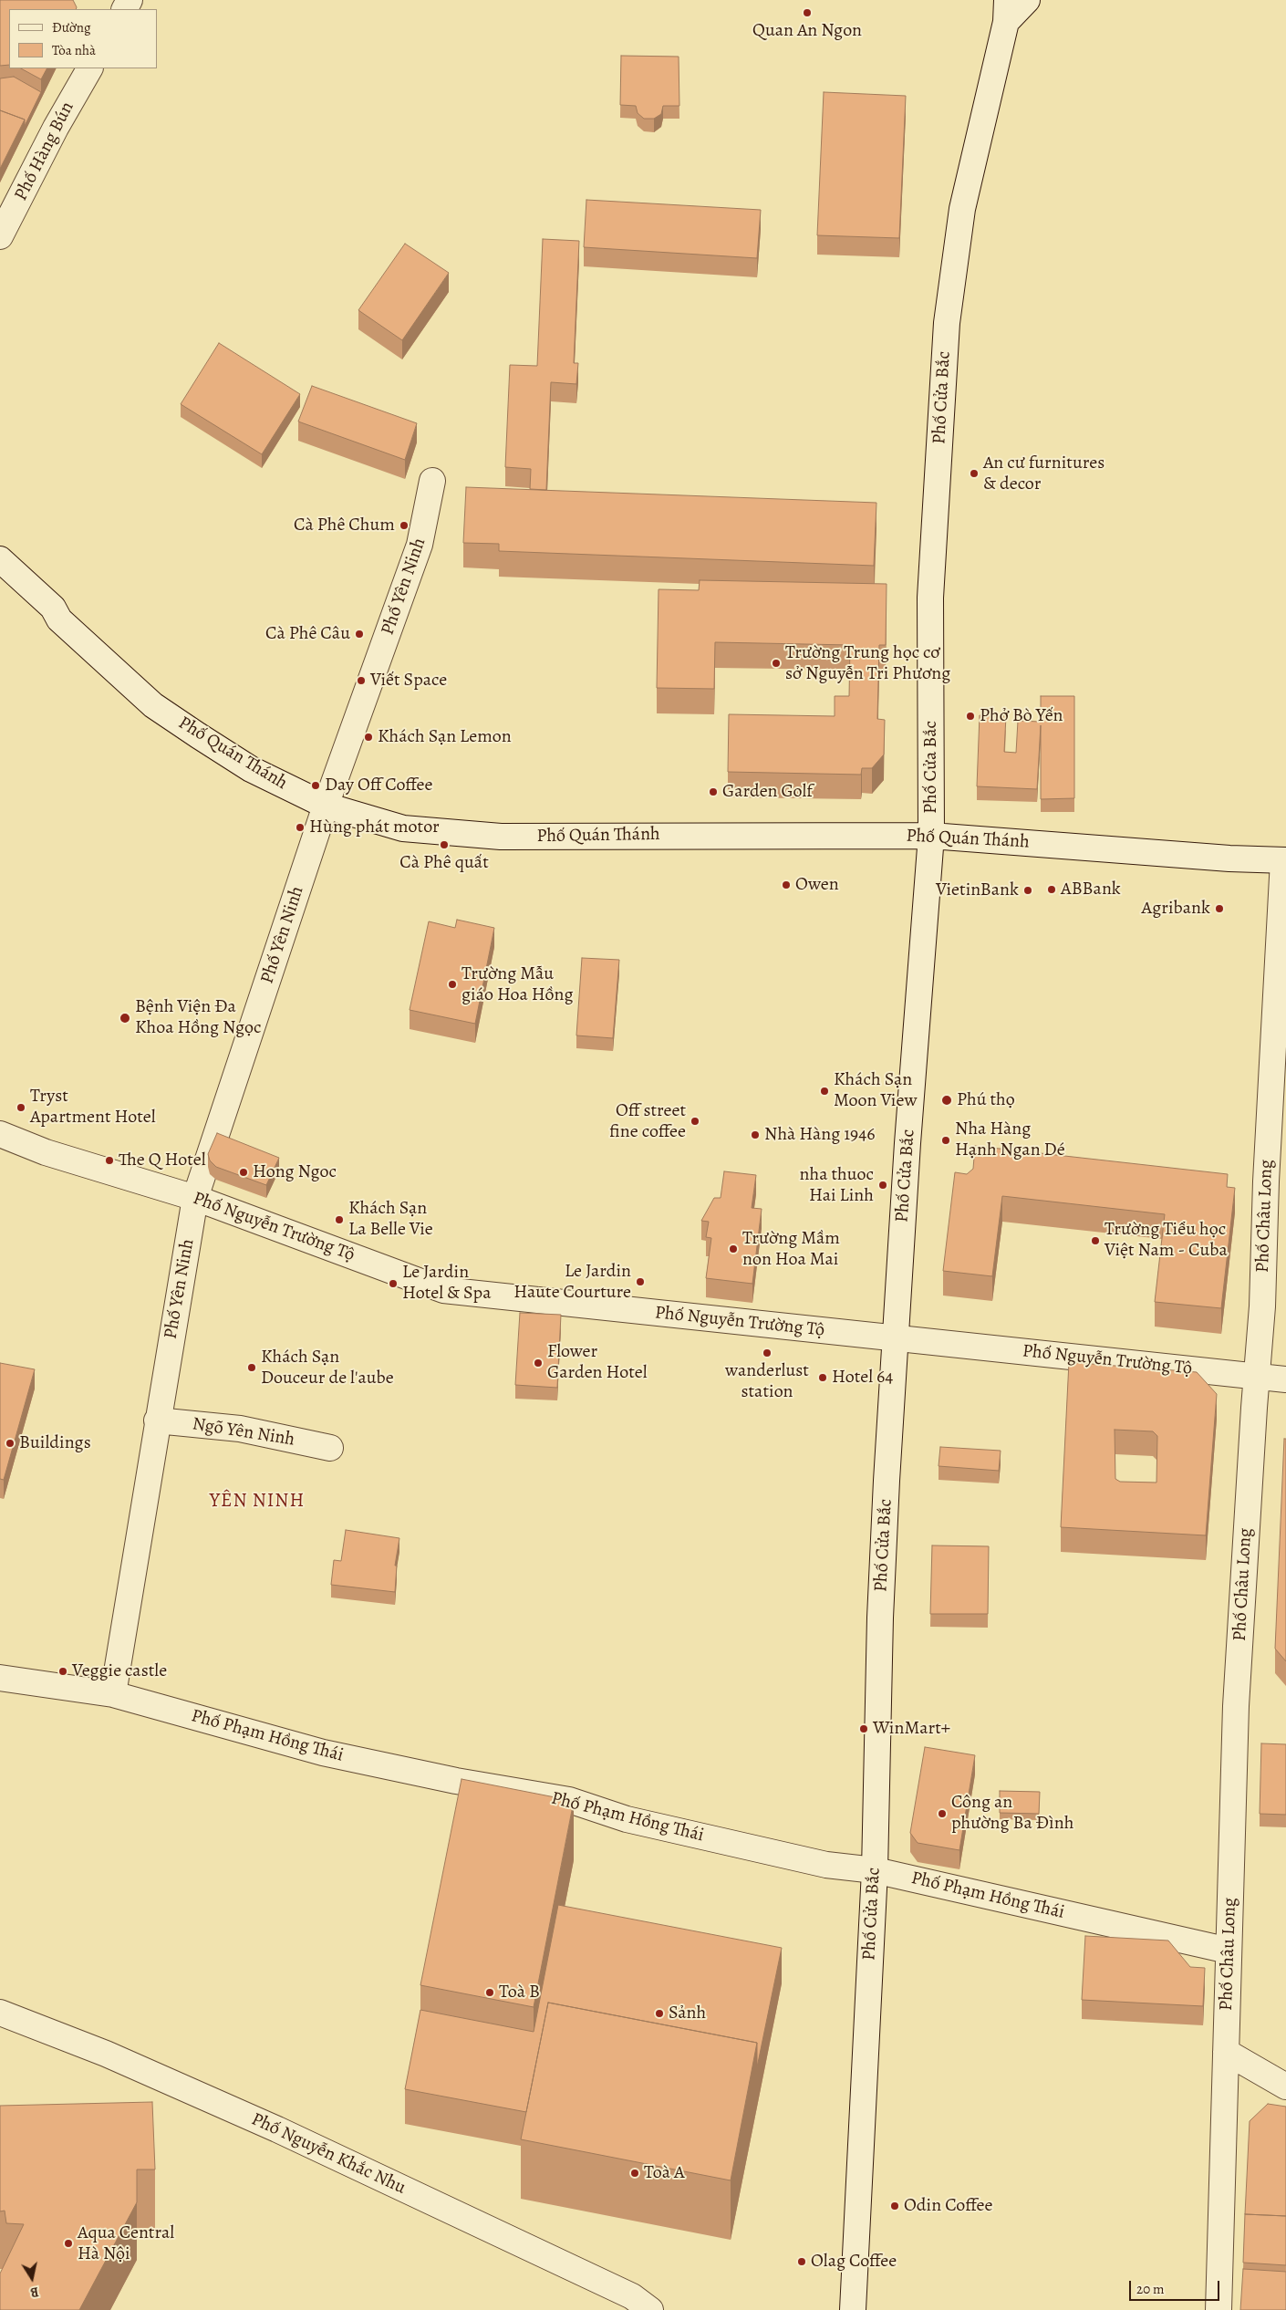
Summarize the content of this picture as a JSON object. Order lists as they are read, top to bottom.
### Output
{
  "streets": {
    "street": [
      "Phố Hàng Bún",
      "Phố Cửa Bắc",
      "Phố Yên Ninh",
      "Phố Quán Thánh",
      "Phố Châu Long",
      "Phố Nguyễn Trường Tộ",
      "Ngõ Yên Ninh",
      "Phố Phạm Hồng Thái",
      "Phố Nguyễn Khắc Nhu"
    ]
  },
  "crossings": [
    ["Phố Cửa Bắc", "Phố Quán Thánh"],
    ["Phố Cửa Bắc", "Phố Nguyễn Trường Tộ"],
    ["Phố Cửa Bắc", "Phố Phạm Hồng Thái"],
    ["Phố Yên Ninh", "Phố Quán Thánh"],
    ["Phố Yên Ninh", "Phố Nguyễn Trường Tộ"],
    ["Phố Yên Ninh", "Ngõ Yên Ninh"],
    ["Phố Yên Ninh", "Phố Phạm Hồng Thái"],
    ["Phố Quán Thánh", "Phố Châu Long"],
    ["Phố Châu Long", "Phố Nguyễn Trường Tộ"],
    ["Phố Châu Long", "Phố Phạm Hồng Thái"]
  ],
  "districts": ["YÊN NINH"],
  "places": [
    "Quan An Ngon",
    "An cư furnitures & decor",
    "Cà Phê Chum",
    "Cà Phê Câu",
    "Trường Trung học cơ sở Nguyễn Tri Phương",
    "Viết Space",
    "Phở Bò Yến",
    "Khách Sạn Lemon",
    "Day Off Coffee",
    "Garden Golf",
    "Hùng phát motor",
    "Cà Phê quất",
    "Owen",
    "ABBank",
    "VietinBank",
    "Agribank",
    "Trường Mẫu giáo Hoa Hồng",
    "Bệnh Viện Đa Khoa Hồng Ngọc",
    "Khách Sạn Moon View",
    "Phú thọ",
    "Tryst Apartment Hotel",
    "Off street fine coffee",
    "Nhà Hàng 1946",
    "Nha Hàng Hạnh Ngan Dé",
    "The Q Hotel",
    "Hong Ngoc",
    "nha thuoc Hai Linh",
    "Khách Sạn La Belle Vie",
    "Trường Tiểu học Việt Nam - Cuba",
    "Trường Mầm non Hoa Mai",
    "Le Jardin Haute Courture",
    "Le Jardin Hotel & Spa",
    "wanderlust station",
    "Flower Garden Hotel",
    "Khách Sạn Douceur de l'aube",
    "Hotel 64",
    "Buildings",
    "Veggie castle",
    "WinMart+",
    "Công an phường Ba Đình",
    "Toà B",
    "Sảnh",
    "Toà A",
    "Odin Coffee",
    "Aqua Central Hà Nội",
    "Olag Coffee"
  ],
  "legend": ["Đường", "Tòa nhà"],
  "scale_bar": "20 m",
  "north": "bottom"
}
